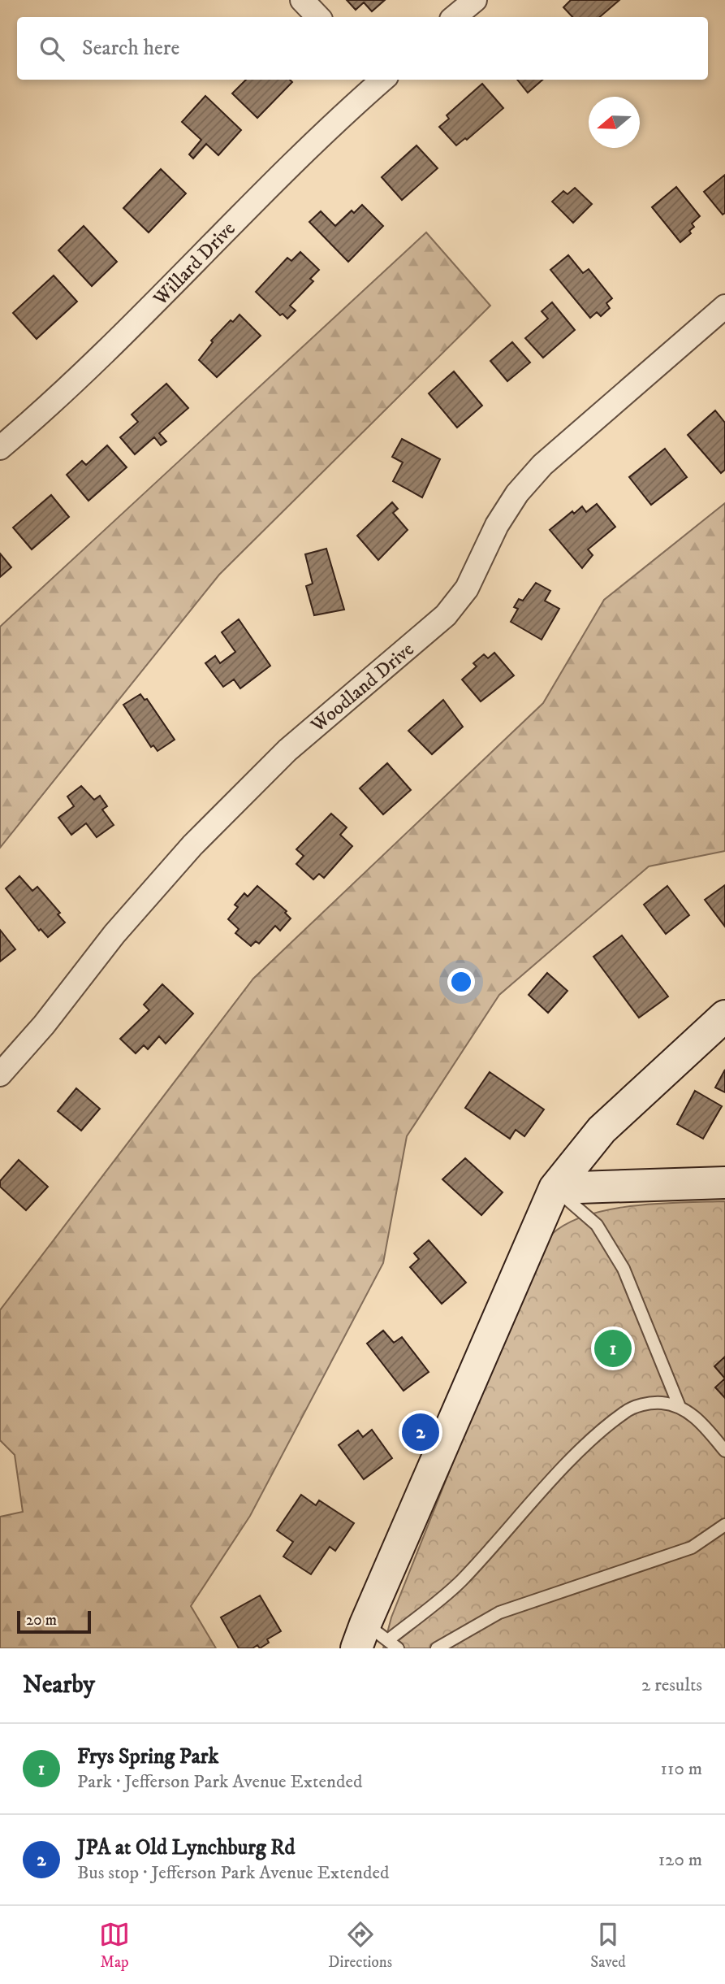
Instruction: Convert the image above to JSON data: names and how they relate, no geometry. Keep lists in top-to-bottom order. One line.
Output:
{"streets":{"street":["Willard Drive","Woodland Drive"]},"scale_bar":"20 m","north":"left","page":{"search":"Search here","pins":["1","2"],"scale":"20 m","heading":["Nearby","2 results"],"list":[{"mark":"1","name":"Frys Spring Park","note":"Park · Jefferson Park Avenue Extended","value":"110 m"},{"mark":"2","name":"JPA at Old Lynchburg Rd","note":"Bus stop · Jefferson Park Avenue Extended","value":"120 m"}],"nav":["Map","Directions","Saved"]}}
